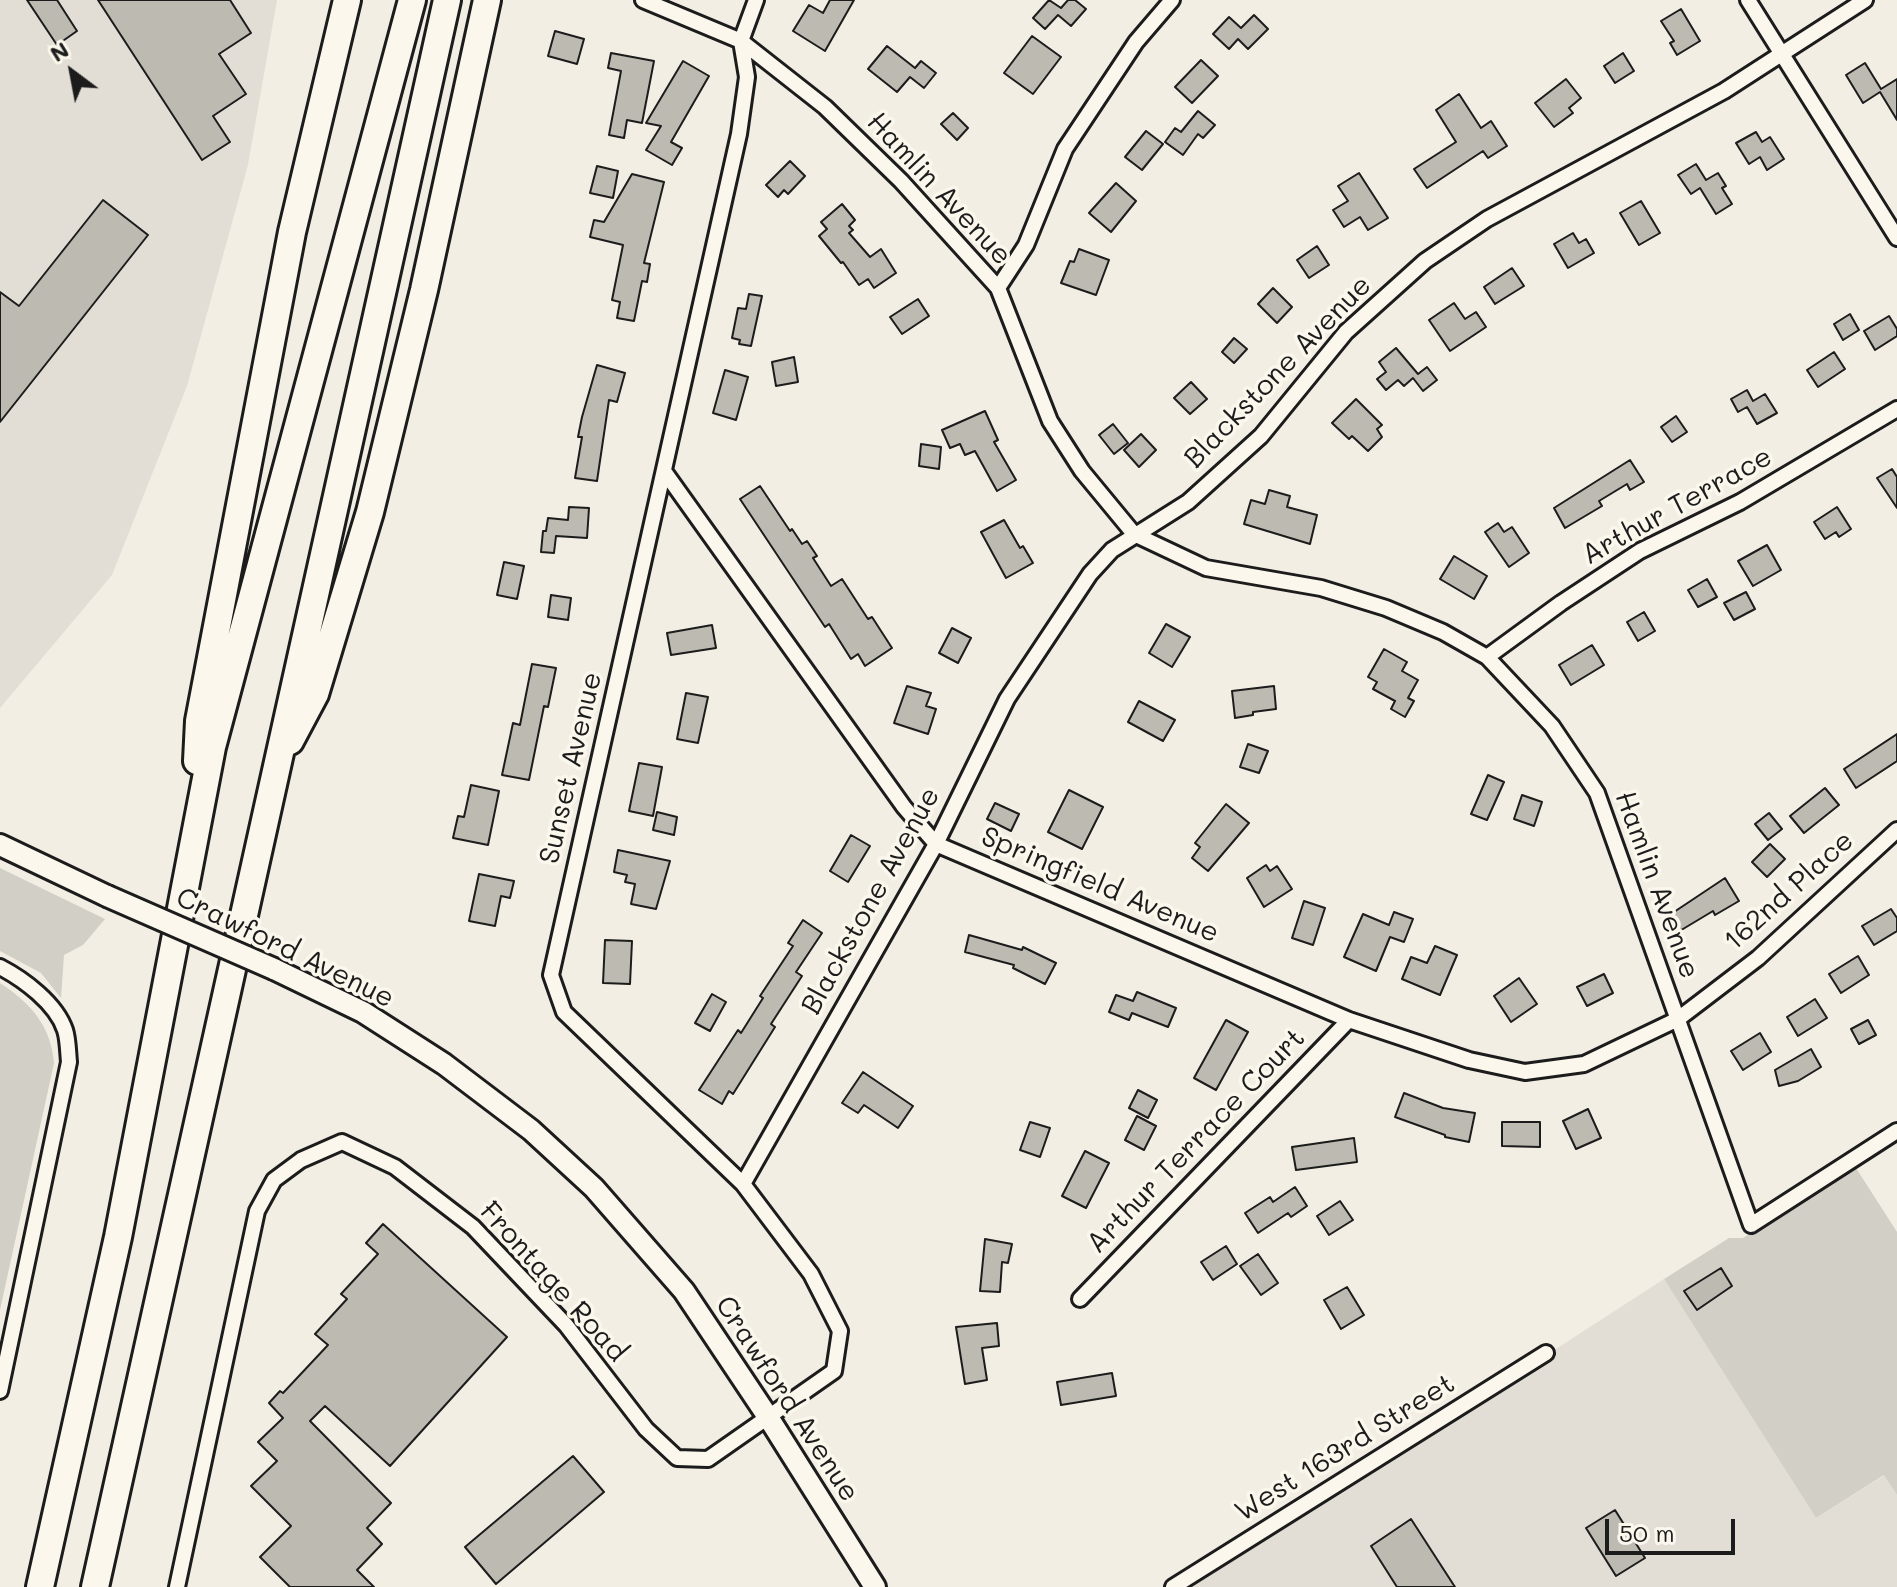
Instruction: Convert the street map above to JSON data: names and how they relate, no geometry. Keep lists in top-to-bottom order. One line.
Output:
{"streets":{"main road":["Crawford Avenue"],"street":["Hamlin Avenue","Blackstone Avenue","Arthur Terrace","Sunset Avenue","Springfield Avenue","162nd Place","Arthur Terrace Court","Frontage Road","West 163rd Street"]},"crossings":[["Hamlin Avenue","Blackstone Avenue"],["Hamlin Avenue","Arthur Terrace"],["Hamlin Avenue","Sunset Avenue"],["Hamlin Avenue","Springfield Avenue"],["Hamlin Avenue","162nd Place"],["Blackstone Avenue","Sunset Avenue"],["Blackstone Avenue","Springfield Avenue"],["Sunset Avenue","Springfield Avenue"],["Sunset Avenue","Crawford Avenue"],["Sunset Avenue","Frontage Road"],["Springfield Avenue","162nd Place"],["Springfield Avenue","Arthur Terrace Court"],["Crawford Avenue","Frontage Road"]],"scale_bar":"50 m","north":"top left"}
